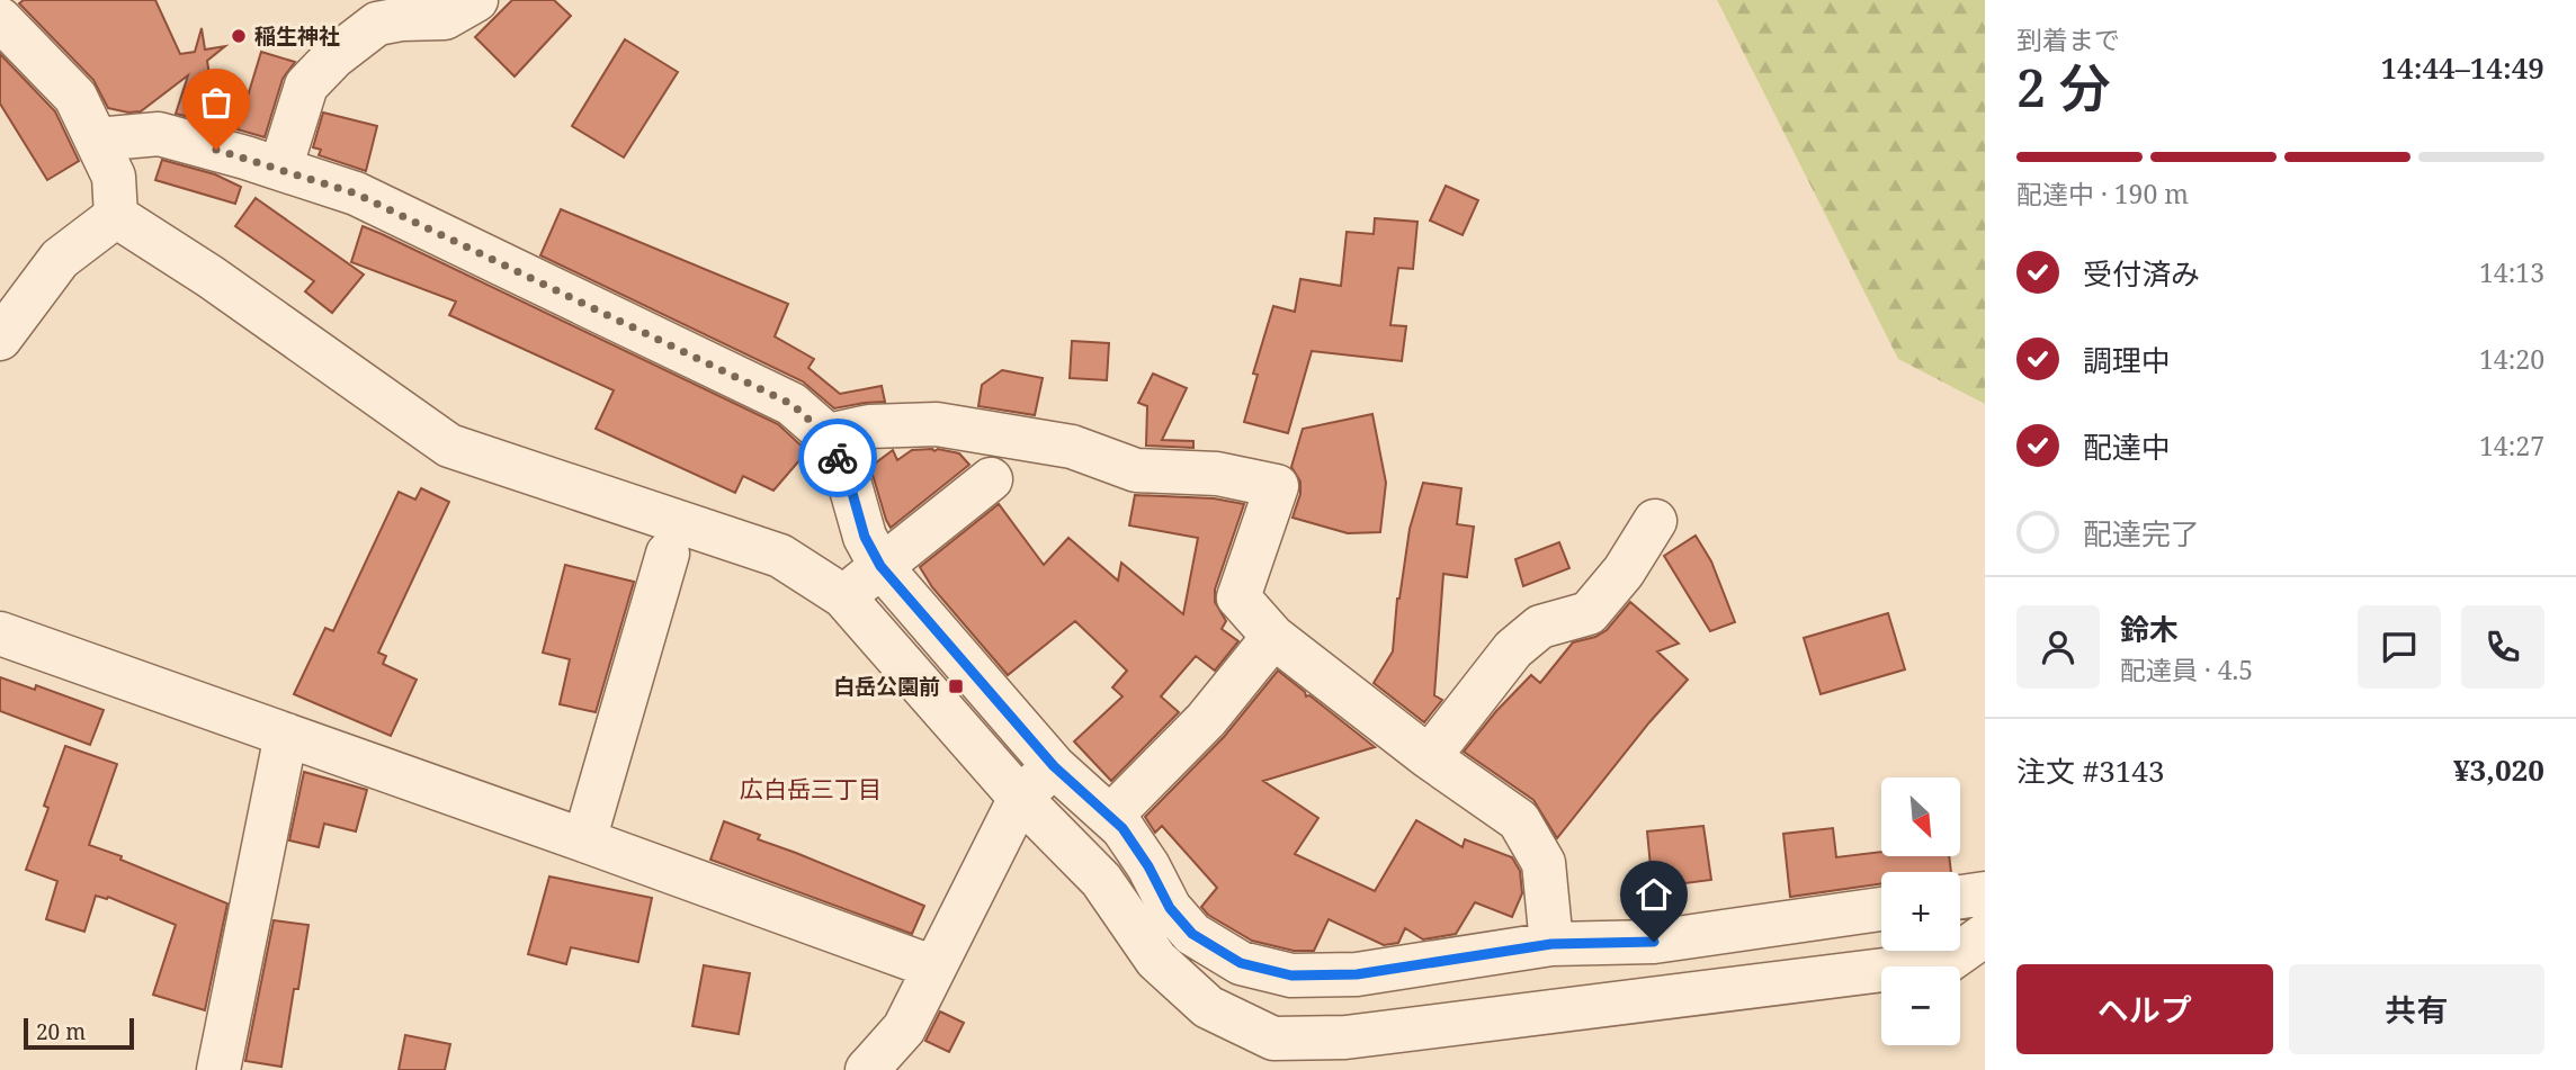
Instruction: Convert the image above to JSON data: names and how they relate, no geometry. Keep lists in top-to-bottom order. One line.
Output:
{"districts":["広白岳三丁目"],"places":{"other":["稲生神社"],"transit":["白岳公園前"]},"scale_bar":"20 m","north":"bottom right","page":{"heading":["2 分","到着まで","14:44–14:49"],"panel":["鈴木","配達員 · 4.5","注文 #3143","¥3,020"],"bar":"配達中 · 190 m","list":[["受付済み","14:13"],["調理中","14:20"],["配達中","14:27"],"配達完了"],"map_buttons":["+","−"],"buttons":["ヘルプ","共有"],"scale":"20 m"}}
